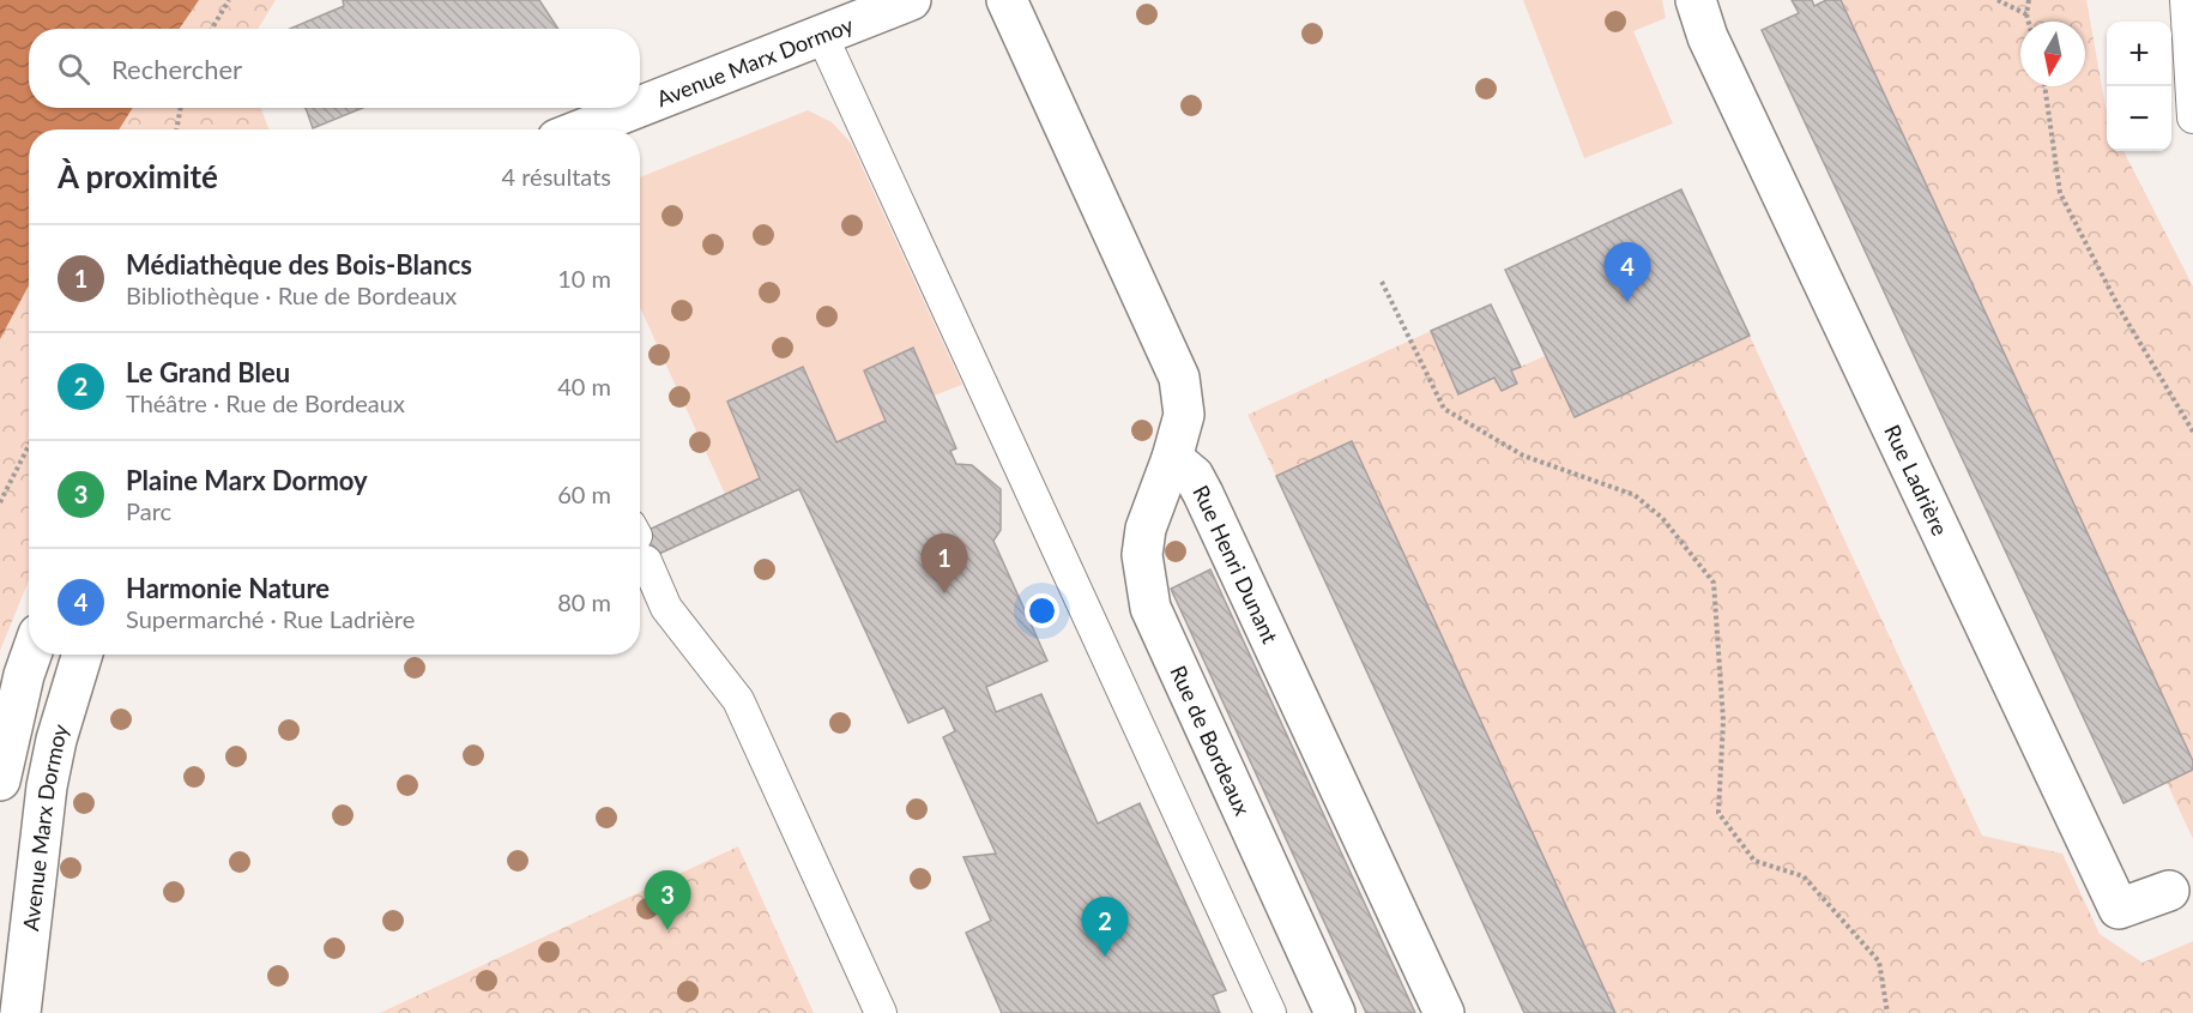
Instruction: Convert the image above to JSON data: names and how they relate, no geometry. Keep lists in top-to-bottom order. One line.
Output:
{"streets":{"street":["Avenue Marx Dormoy","Rue Ladrière","Rue Henri Dunant","Rue de Bordeaux"]},"crossings":[["Rue Henri Dunant","Rue de Bordeaux"]],"north":"bottom","page":{"map_buttons":["+","−"],"search":"Rechercher","heading":["À proximité","4 résultats"],"list":[{"mark":"1","name":"Médiathèque des Bois-Blancs","note":"Bibliothèque · Rue de Bordeaux","value":"10 m"},{"mark":"2","name":"Le Grand Bleu","note":"Théâtre · Rue de Bordeaux","value":"40 m"},{"mark":"3","name":"Plaine Marx Dormoy","note":"Parc","value":"60 m"},{"mark":"4","name":"Harmonie Nature","note":"Supermarché · Rue Ladrière","value":"80 m"}],"pins":["4","1","3","2"]}}
